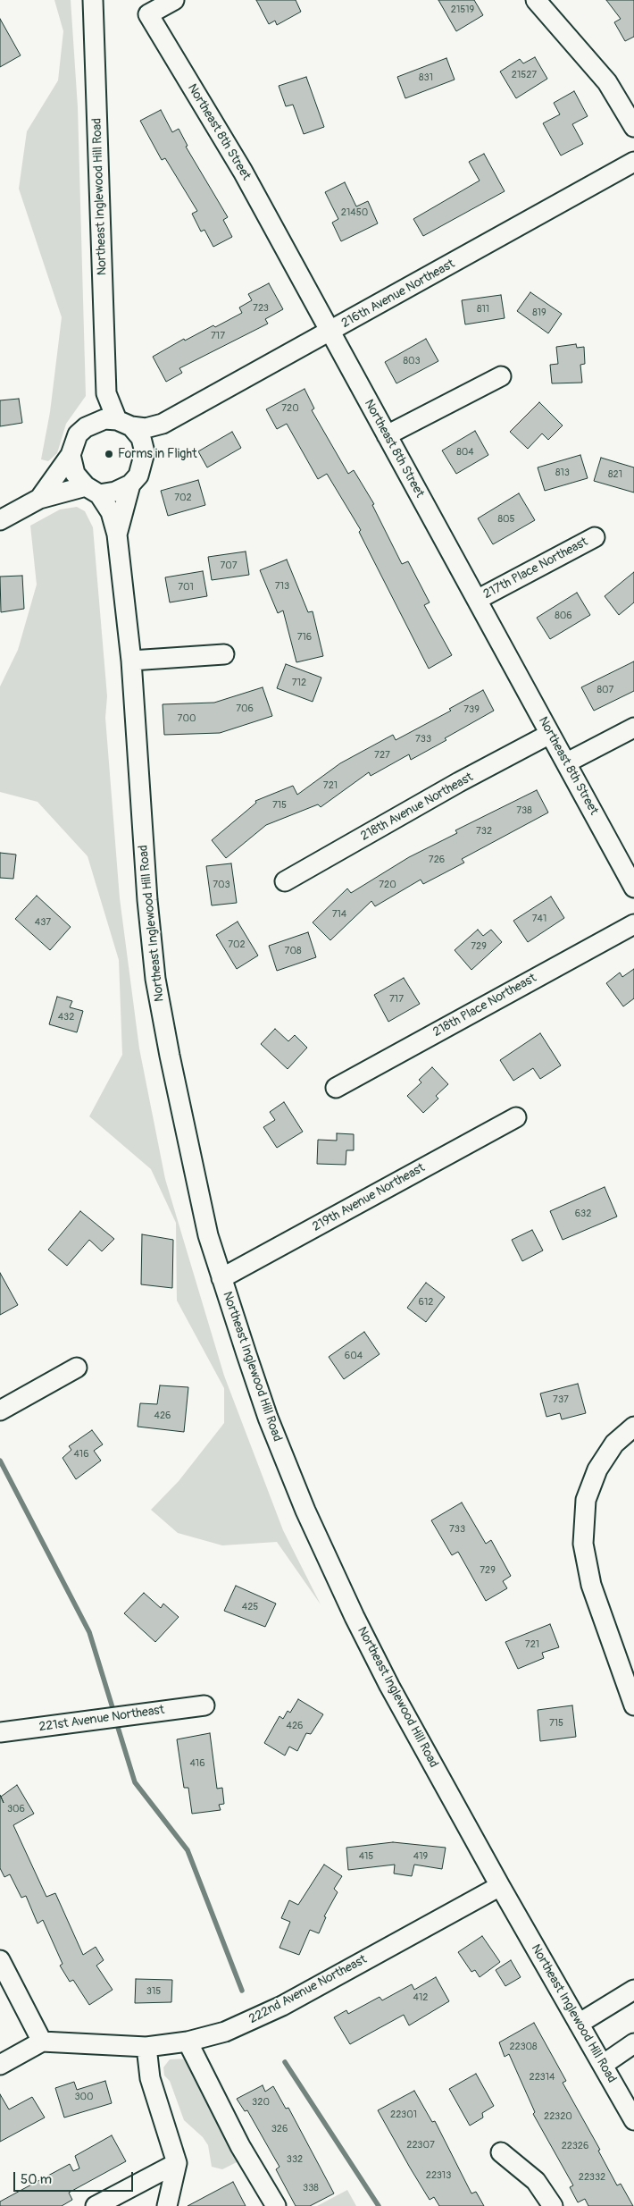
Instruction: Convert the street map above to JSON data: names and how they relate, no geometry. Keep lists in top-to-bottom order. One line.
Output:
{"streets":{"street":["Northeast 8th Street","Northeast Inglewood Hill Road","216th Avenue Northeast","217th Place Northeast","218th Avenue Northeast","218th Place Northeast","219th Avenue Northeast","221st Avenue Northeast","222nd Avenue Northeast"]},"crossings":[["Northeast 8th Street","216th Avenue Northeast"],["Northeast 8th Street","217th Place Northeast"],["Northeast 8th Street","218th Avenue Northeast"],["Northeast Inglewood Hill Road","216th Avenue Northeast"],["Northeast Inglewood Hill Road","219th Avenue Northeast"],["Northeast Inglewood Hill Road","222nd Avenue Northeast"]],"places":["Forms in Flight"],"house_numbers":["21519","21527","831","21450","723","811","819","717","803","720","804","813","821","702","805","707","713","701","806","716","712","807","706","739","700","733","727","721","715","738","732","726","703","720","714","741","437","702","729","708","717","432","632","612","604","737","426","416","733","729","425","721","715","426","416","306","415","419","315","412","22308","22314","300","320","22301","22320","326","22307","22326","332","22313","22332","338"],"scale_bar":"50 m"}
